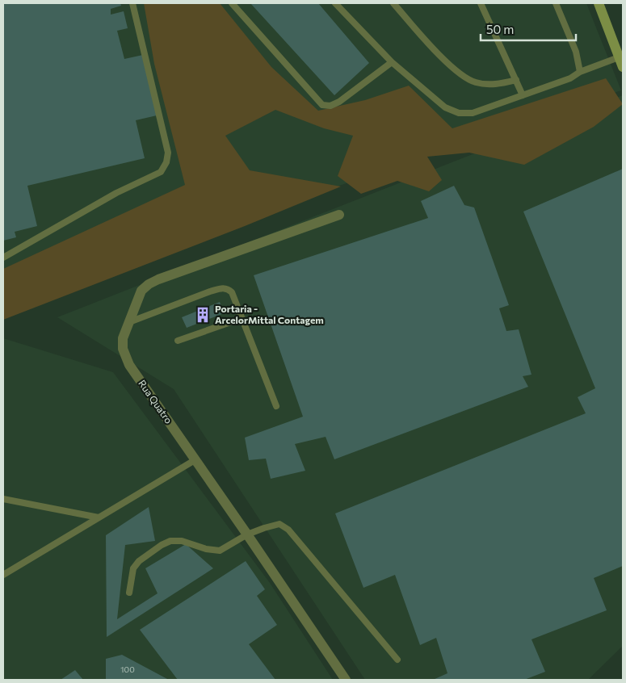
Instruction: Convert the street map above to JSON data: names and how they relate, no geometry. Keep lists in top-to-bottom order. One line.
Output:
{"streets":{"street":["Rua Quatro"]},"places":{"building":["Portaria - ArcelorMittal Contagem"]},"house_numbers":["100"],"scale_bar":"50 m"}
